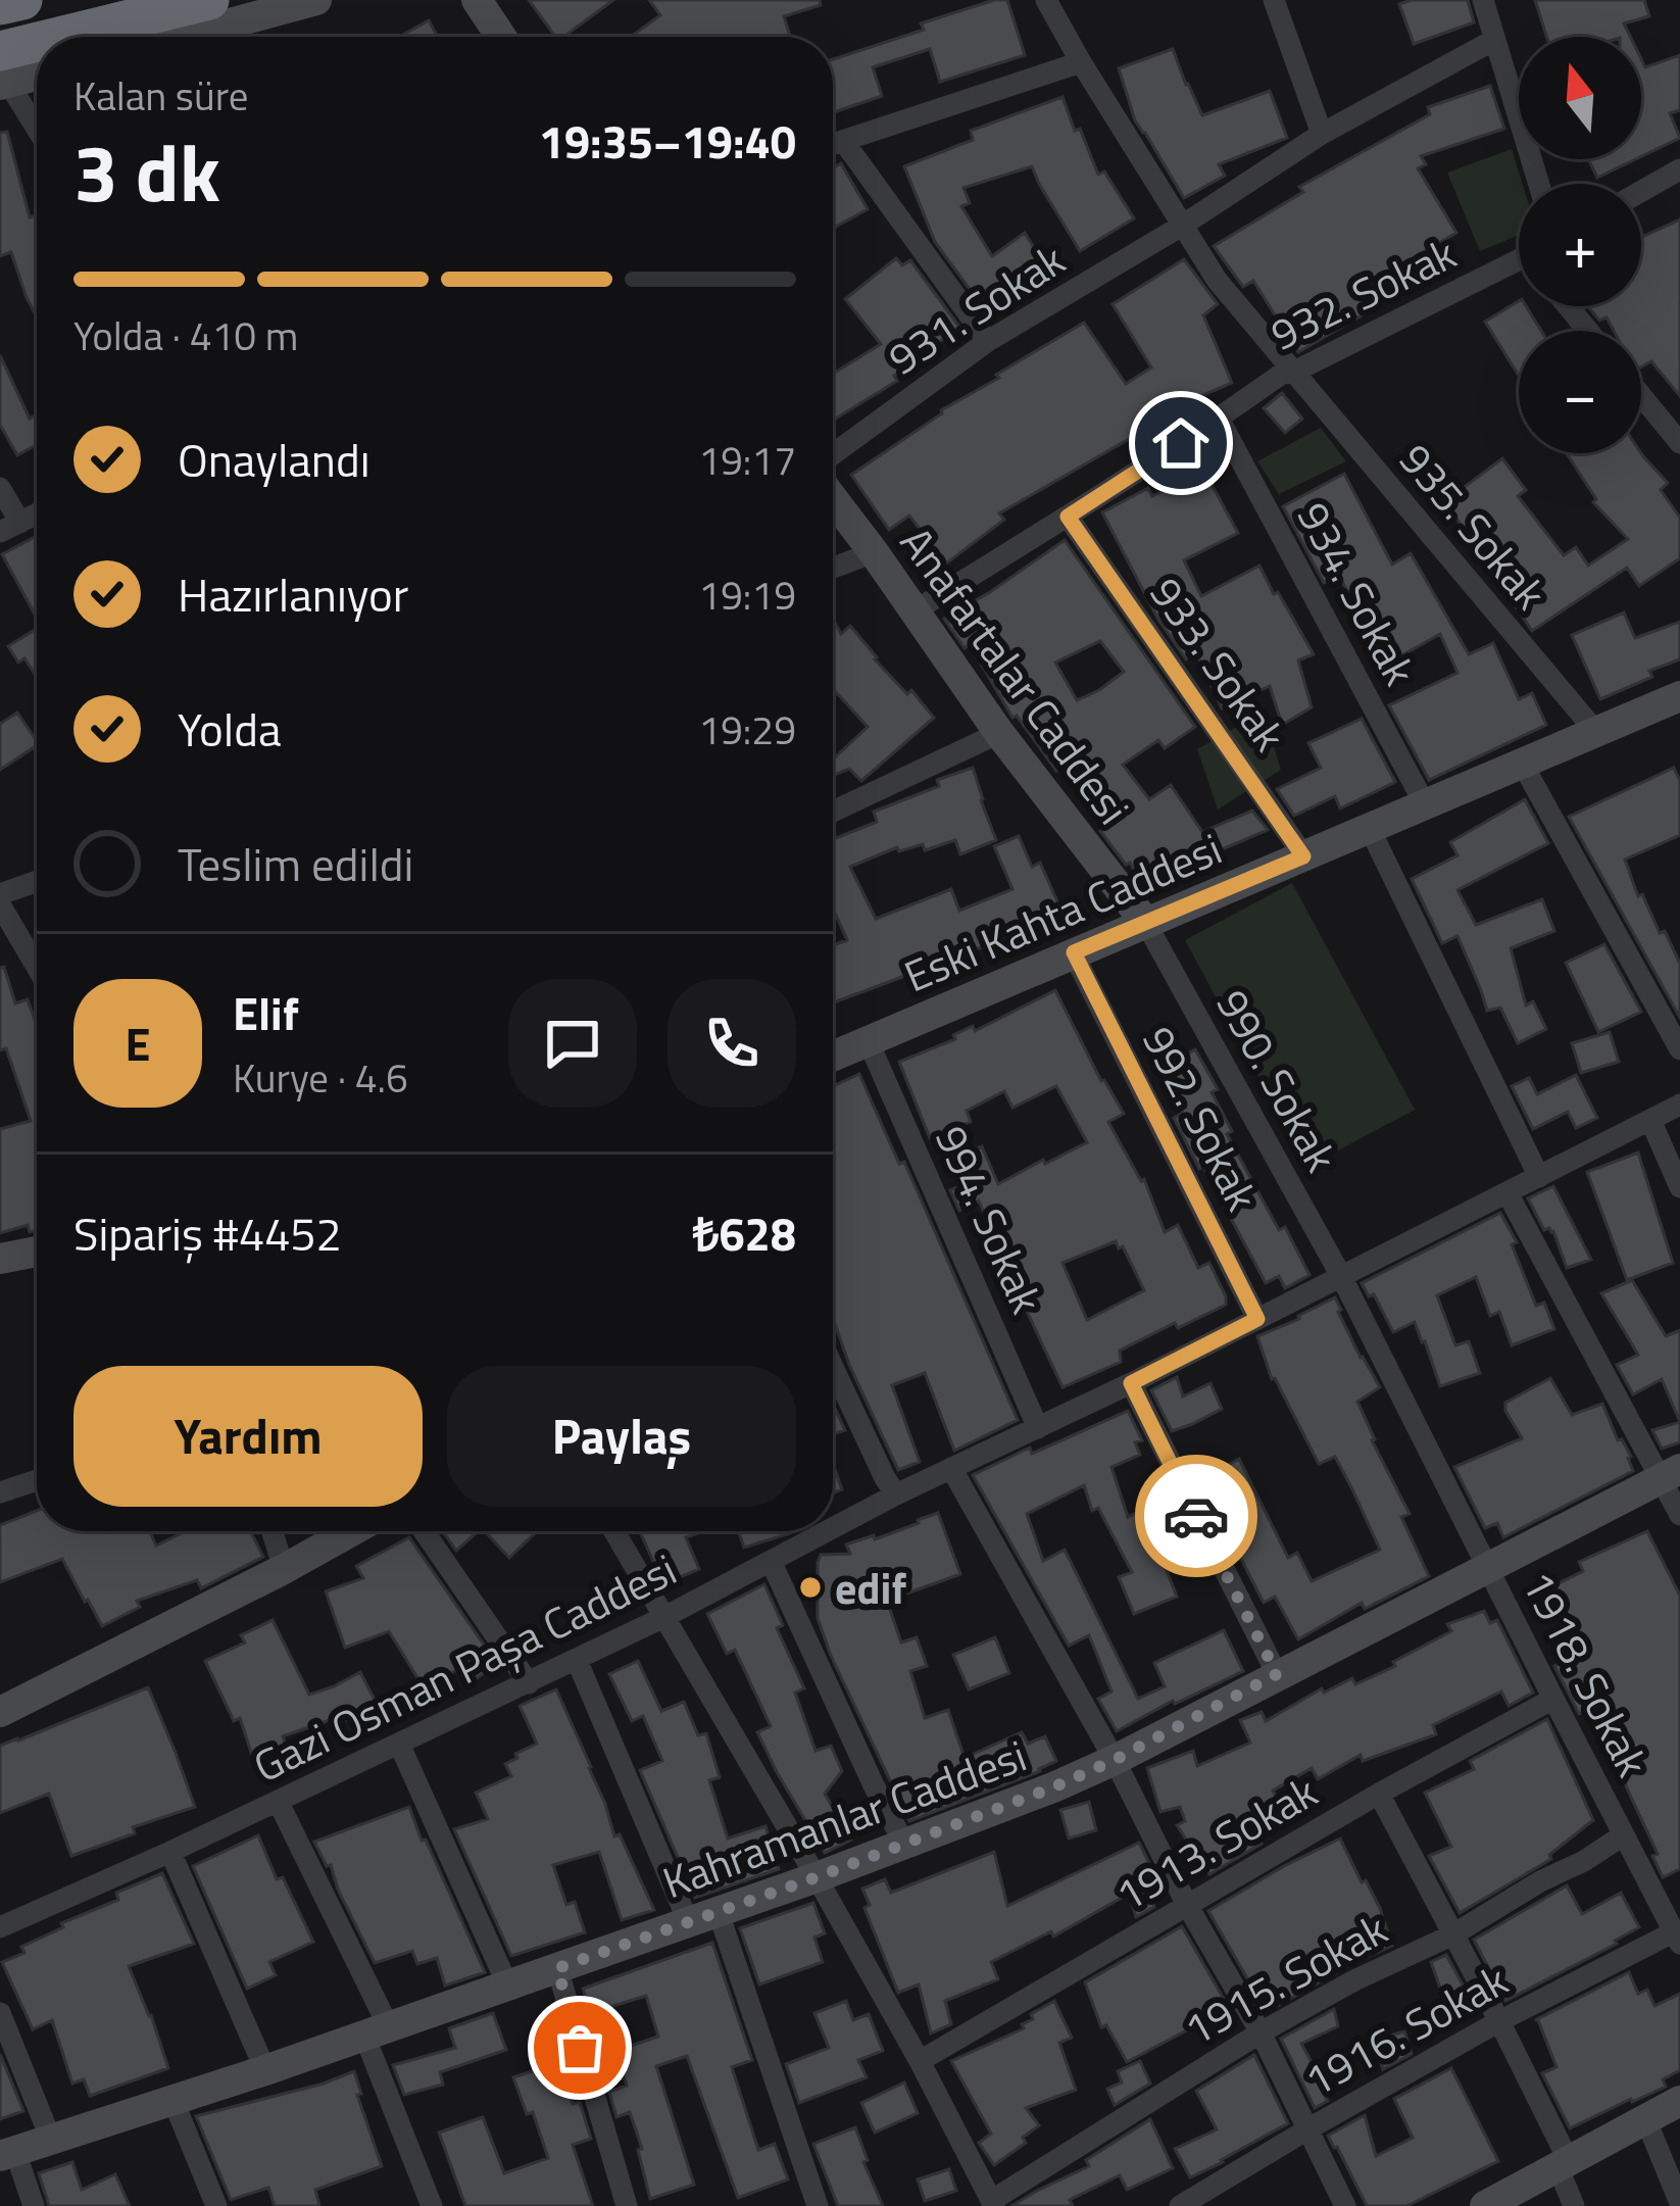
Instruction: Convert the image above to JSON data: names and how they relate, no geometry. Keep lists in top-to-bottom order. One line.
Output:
{"streets":{"street":["932. Sokak","931. Sokak","935. Sokak","934. Sokak","933. Sokak","Anafartalar Caddesi","Eski Kahta Caddesi","990. Sokak","992. Sokak","994. Sokak","Gazi Osman Paşa Caddesi","1918. Sokak","Kahramanlar Caddesi","1913. Sokak","1915. Sokak","1916. Sokak"]},"crossings":[["932. Sokak","935. Sokak"],["932. Sokak","934. Sokak"],["932. Sokak","933. Sokak"],["932. Sokak","Anafartalar Caddesi"],["931. Sokak","935. Sokak"],["935. Sokak","Eski Kahta Caddesi"],["934. Sokak","Eski Kahta Caddesi"],["933. Sokak","Eski Kahta Caddesi"],["Anafartalar Caddesi","Eski Kahta Caddesi"],["Anafartalar Caddesi","990. Sokak"],["Eski Kahta Caddesi","990. Sokak"],["Eski Kahta Caddesi","992. Sokak"],["Eski Kahta Caddesi","994. Sokak"],["990. Sokak","Gazi Osman Paşa Caddesi"],["990. Sokak","1918. Sokak"],["990. Sokak","Kahramanlar Caddesi"],["992. Sokak","Gazi Osman Paşa Caddesi"],["994. Sokak","Gazi Osman Paşa Caddesi"],["1918. Sokak","Kahramanlar Caddesi"],["1918. Sokak","1913. Sokak"],["1918. Sokak","1915. Sokak"],["1918. Sokak","1916. Sokak"]],"places":["edif"],"north":"top","page":{"map_buttons":["+","−"],"heading":["3 dk","Kalan süre","19:35–19:40"],"panel":["Elif","Kurye · 4.6","Sipariş #4452","₺628"],"bar":"Yolda · 410 m","list":[["Onaylandı","19:17"],["Hazırlanıyor","19:19"],["Yolda","19:29"],"Teslim edildi"],"round":"E","buttons":["Yardım","Paylaş"]}}
